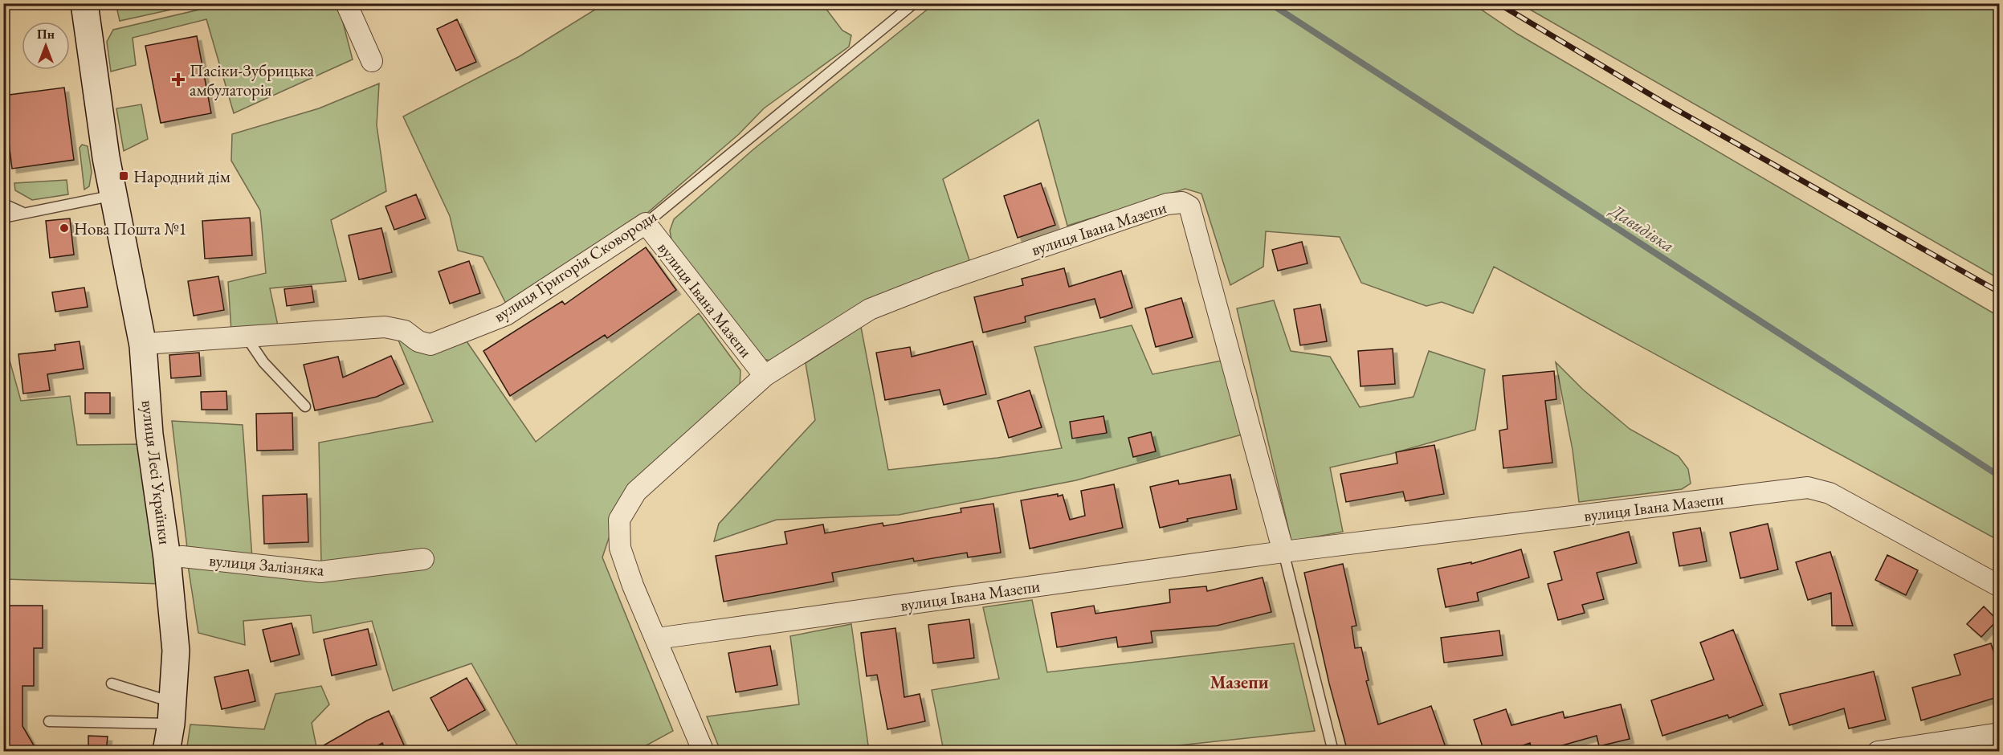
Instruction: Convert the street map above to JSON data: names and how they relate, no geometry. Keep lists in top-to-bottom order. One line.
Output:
{"streets":{"main road":["вулиця Лесі Українки"],"street":["вулиця Івана Мазепи","вулиця Григорія Сковороди","вулиця Залізняка"]},"crossings":[["вулиця Івана Мазепи","вулиця Григорія Сковороди"],["вулиця Григорія Сковороди","вулиця Лесі Українки"],["вулиця Лесі Українки","вулиця Залізняка"]],"districts":["Мазепи"],"water":["Давидівка"],"places":{"health":["Пасіки-Зубрицька амбулаторія"],"transit":["Народний дім"],"other":["Нова Пошта №1"]},"north":"top"}
